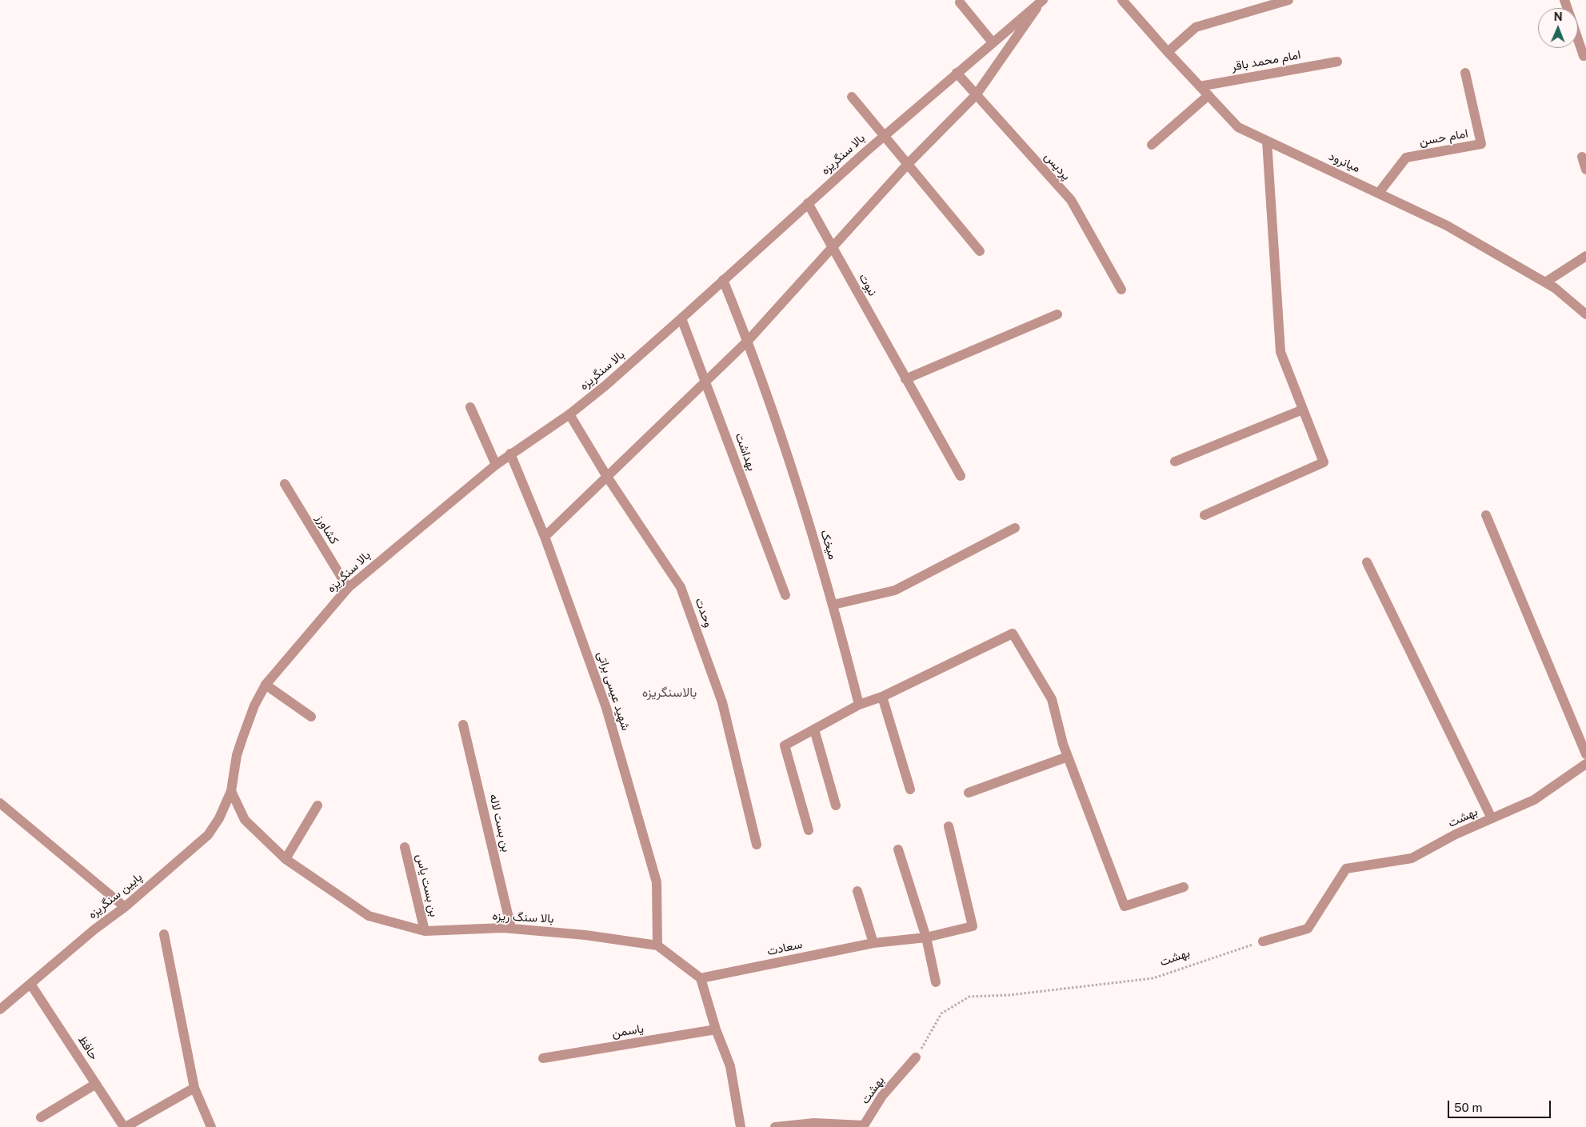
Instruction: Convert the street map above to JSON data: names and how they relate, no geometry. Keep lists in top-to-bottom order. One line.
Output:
{"streets":{"street":["امام محمد باقر","امام حسن","بالا سنگریزه","میانرود","پردیس","نبوت","بهداشت","کشاورز","میخک","وحدت","شهید عیسی براتی","بهشت","بن بست لاله","بن بست یاس","پایین سنگریزه","بالا سنگ ریزه","سعادت","یاسمن","حافظ"]},"crossings":[["امام محمد باقر","میانرود"],["امام حسن","میانرود"],["بالا سنگریزه","پردیس"],["بالا سنگریزه","نبوت"],["بالا سنگریزه","بهداشت"],["بالا سنگریزه","کشاورز"],["بالا سنگریزه","میخک"],["بالا سنگریزه","وحدت"],["بالا سنگریزه","شهید عیسی براتی"],["بالا سنگریزه","پایین سنگریزه"],["بالا سنگریزه","بالا سنگ ریزه"],["شهید عیسی براتی","بالا سنگ ریزه"],["بن بست لاله","بالا سنگ ریزه"],["بن بست یاس","بالا سنگ ریزه"],["پایین سنگریزه","بالا سنگ ریزه"],["پایین سنگریزه","حافظ"],["بالا سنگ ریزه","سعادت"]],"districts":["بالاسنگریزه"],"scale_bar":"50 m","north":"top"}
